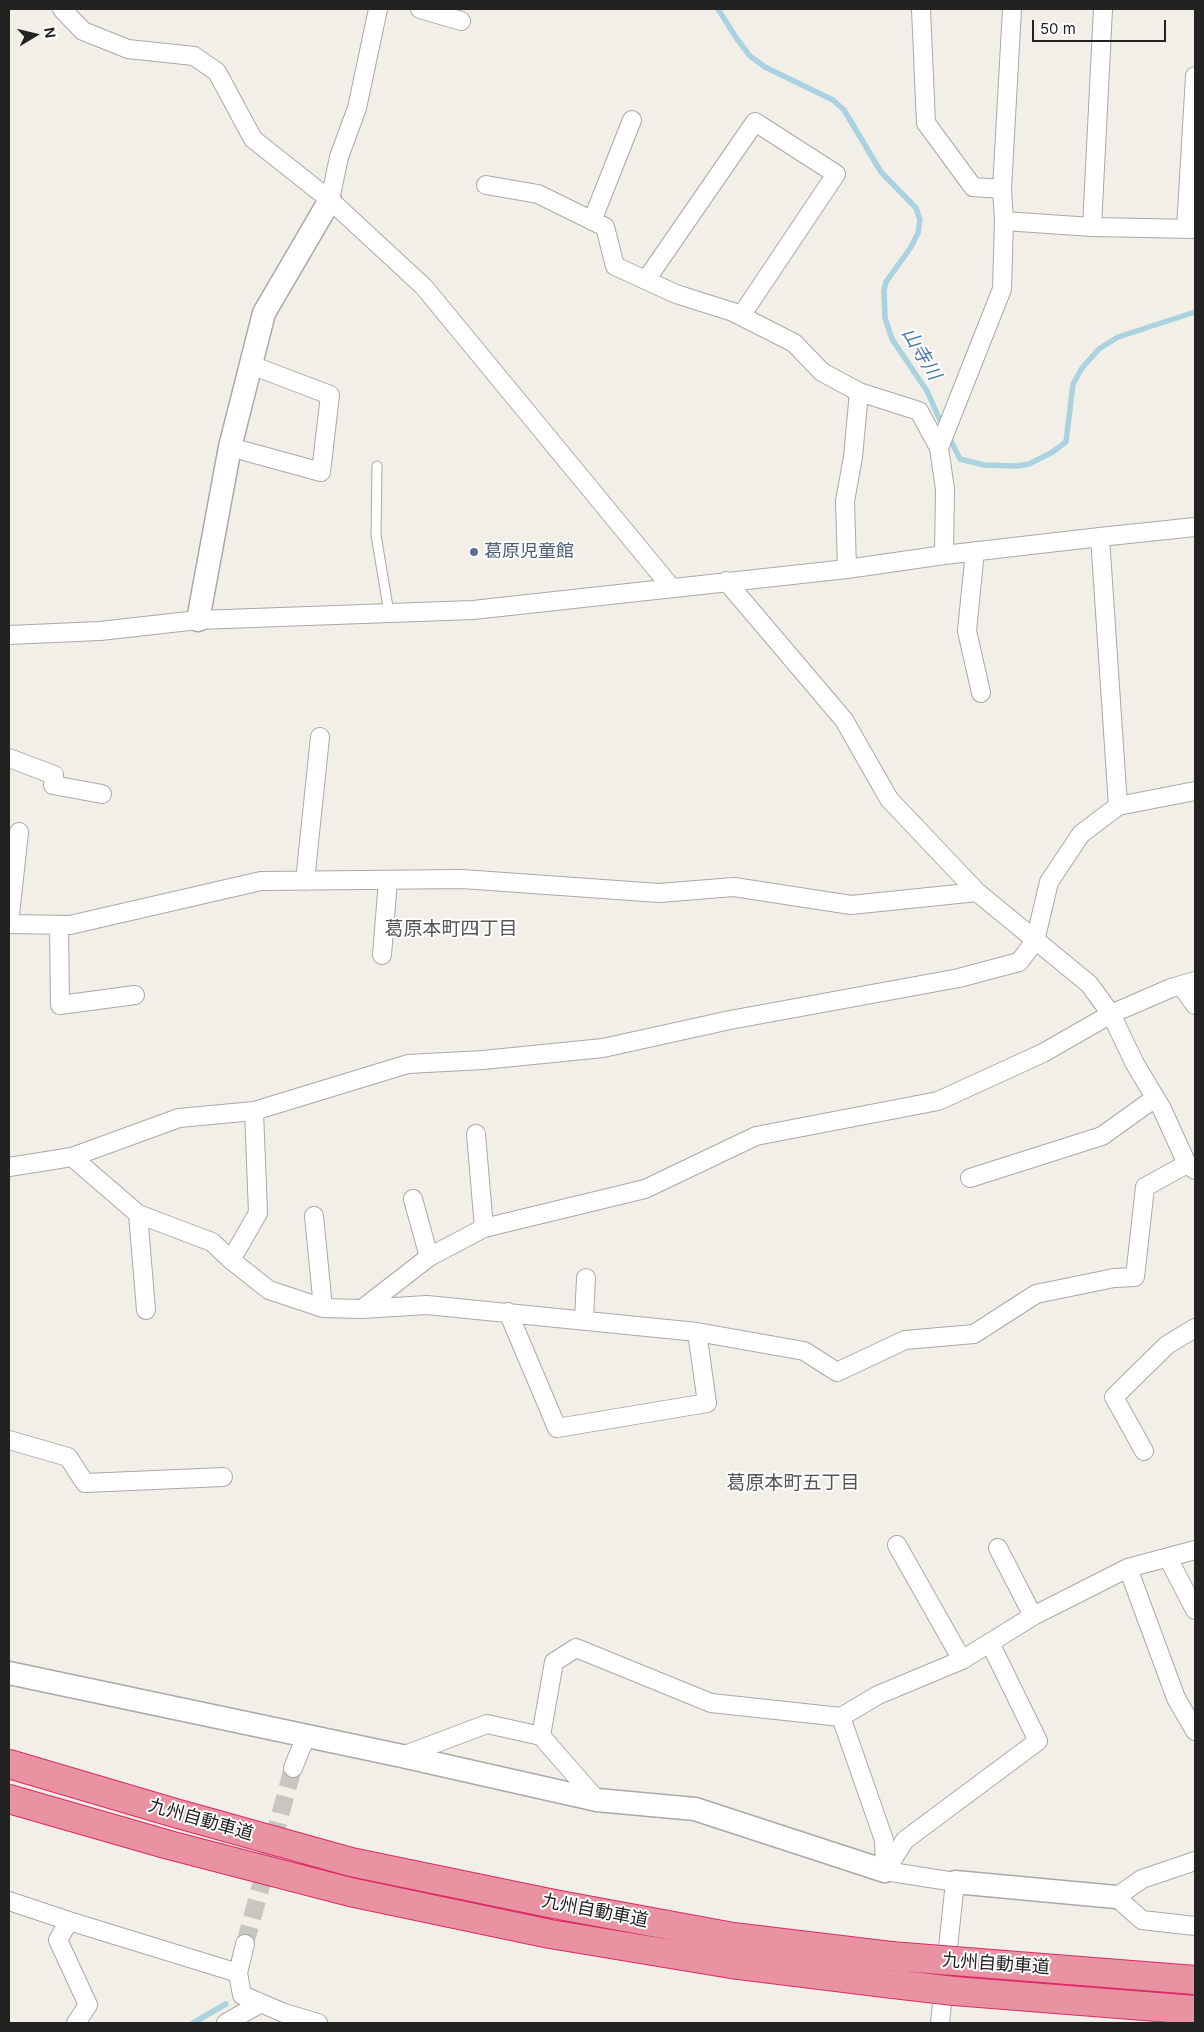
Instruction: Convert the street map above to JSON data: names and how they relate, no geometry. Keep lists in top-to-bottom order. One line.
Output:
{"streets":{"highway":["九州自動車道"]},"districts":["葛原本町四丁目","葛原本町五丁目"],"water":["山寺川"],"places":["葛原児童館"],"scale_bar":"50 m","north":"right"}
